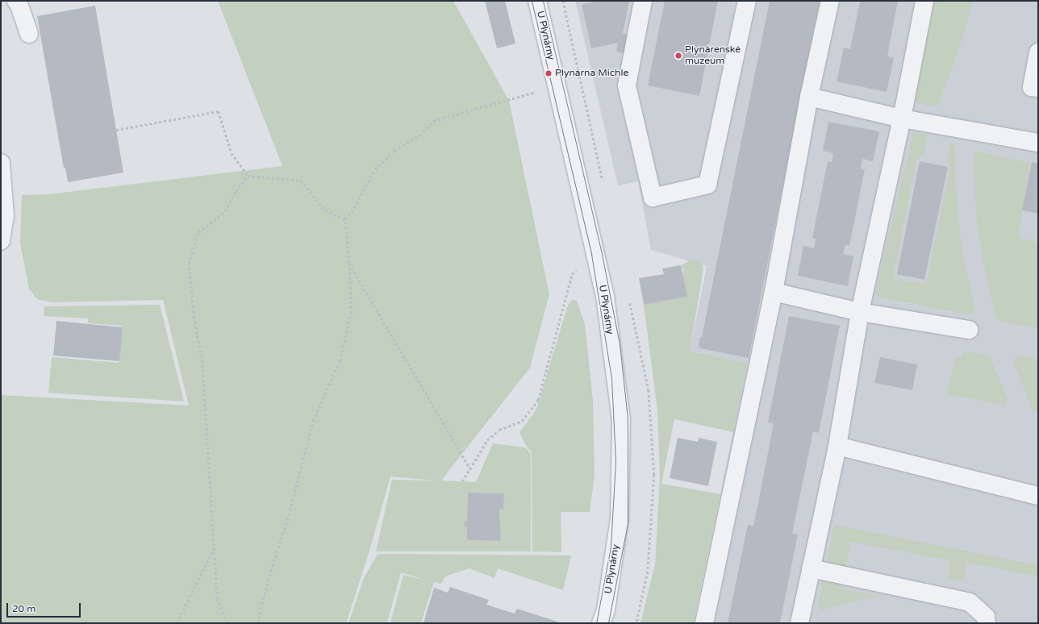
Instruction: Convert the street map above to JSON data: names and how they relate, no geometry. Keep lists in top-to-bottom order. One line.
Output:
{"streets":{"street":["U Plynárny"]},"places":["Plynárenské muzeum","Plynárna Michle"],"scale_bar":"20 m"}
